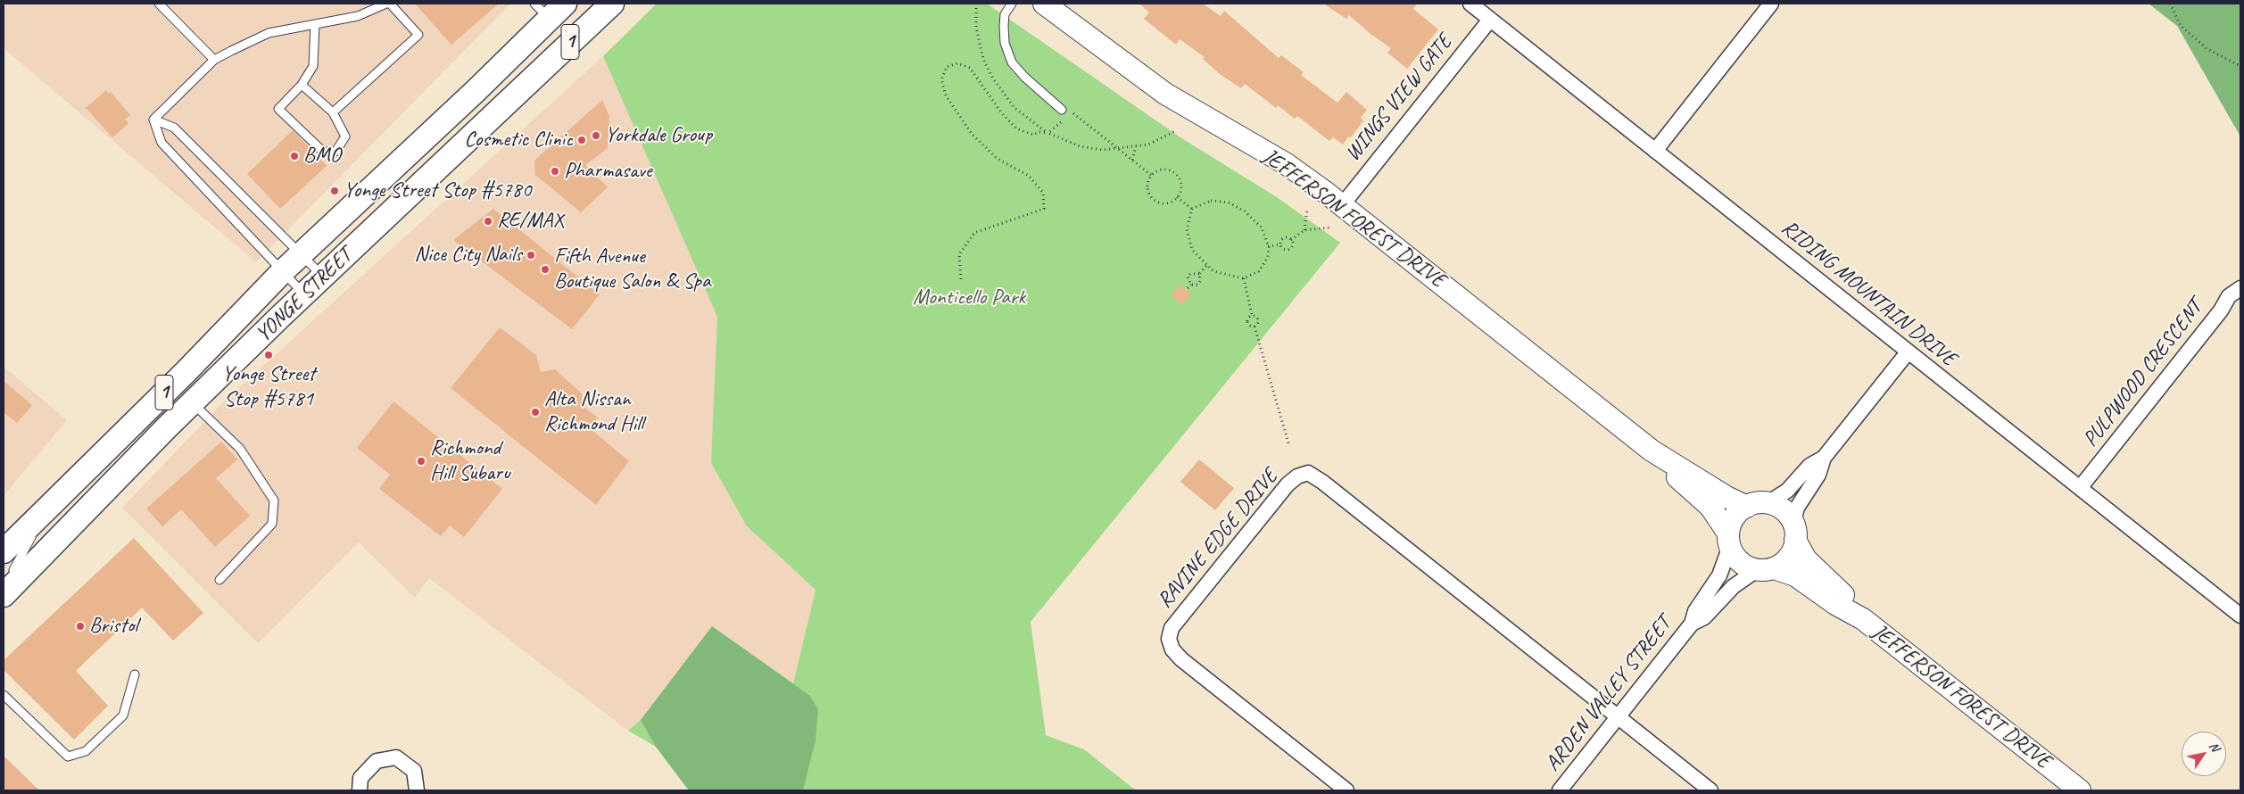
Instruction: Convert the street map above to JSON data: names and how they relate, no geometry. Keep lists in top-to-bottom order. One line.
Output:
{"streets":{"main road":["1","YONGE STREET"],"street":["WINGS VIEW GATE","JEFFERSON FOREST DRIVE","RIDING MOUNTAIN DRIVE","PULPWOOD CRESCENT","RAVINE EDGE DRIVE","ARDEN VALLEY STREET"]},"crossings":[["WINGS VIEW GATE","JEFFERSON FOREST DRIVE"],["WINGS VIEW GATE","RIDING MOUNTAIN DRIVE"],["JEFFERSON FOREST DRIVE","ARDEN VALLEY STREET"],["RIDING MOUNTAIN DRIVE","PULPWOOD CRESCENT"],["RAVINE EDGE DRIVE","ARDEN VALLEY STREET"]],"parks":["Monticello Park"],"places":["Yorkdale Group","Cosmetic Clinic","BMO","Pharmasave","Yonge Street Stop #5780","RE/MAX","Nice City Nails","Fifth Avenue Boutique Salon & Spa","Yonge Street Stop #5781","Alta Nissan Richmond Hill","Richmond Hill Subaru","Bristol"],"north":"top right"}
